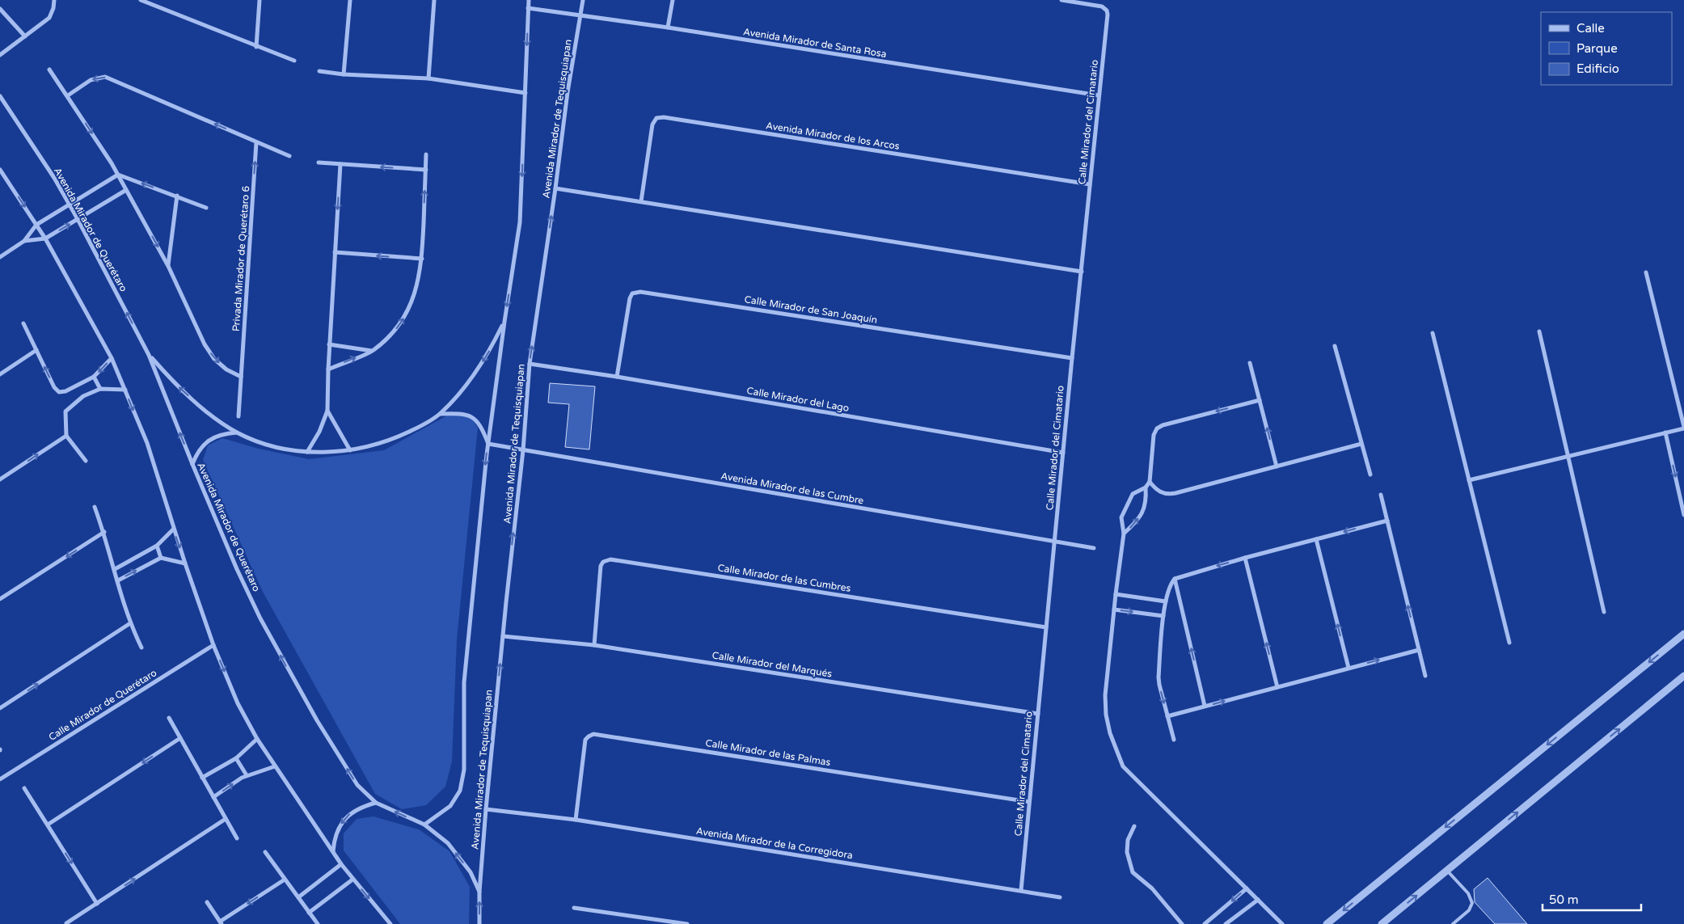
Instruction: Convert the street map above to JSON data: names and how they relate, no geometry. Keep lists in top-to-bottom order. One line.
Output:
{"streets":{"street":["Avenida Mirador de Santa Rosa","Avenida Mirador de Tequisquiapan","Calle Mirador del Cimatario","Avenida Mirador de los Arcos","Avenida Mirador de Querétaro","Privada Mirador de Querétaro 6","Calle Mirador de San Joaquín","Calle Mirador del Lago","Avenida Mirador de las Cumbre","Calle Mirador de las Cumbres","Calle Mirador del Marqués","Calle Mirador de Querétaro","Calle Mirador de las Palmas","Avenida Mirador de la Corregidora"]},"crossings":[["Avenida Mirador de Santa Rosa","Avenida Mirador de Tequisquiapan"],["Avenida Mirador de Santa Rosa","Calle Mirador del Cimatario"],["Avenida Mirador de Tequisquiapan","Avenida Mirador de Querétaro"],["Avenida Mirador de Tequisquiapan","Calle Mirador del Lago"],["Avenida Mirador de Tequisquiapan","Avenida Mirador de las Cumbre"],["Avenida Mirador de Tequisquiapan","Calle Mirador del Marqués"],["Avenida Mirador de Tequisquiapan","Avenida Mirador de la Corregidora"],["Calle Mirador del Cimatario","Avenida Mirador de los Arcos"],["Calle Mirador del Cimatario","Calle Mirador de San Joaquín"],["Calle Mirador del Cimatario","Calle Mirador del Lago"],["Calle Mirador del Cimatario","Avenida Mirador de las Cumbre"],["Calle Mirador del Cimatario","Calle Mirador de las Cumbres"],["Calle Mirador del Cimatario","Calle Mirador del Marqués"],["Calle Mirador del Cimatario","Calle Mirador de las Palmas"],["Calle Mirador del Cimatario","Avenida Mirador de la Corregidora"],["Calle Mirador de San Joaquín","Calle Mirador del Lago"],["Calle Mirador de las Cumbres","Calle Mirador del Marqués"],["Calle Mirador de las Palmas","Avenida Mirador de la Corregidora"]],"one_way":["Privada Mirador de Querétaro 6"],"legend":["Calle","Parque","Edificio"],"scale_bar":"50 m"}
